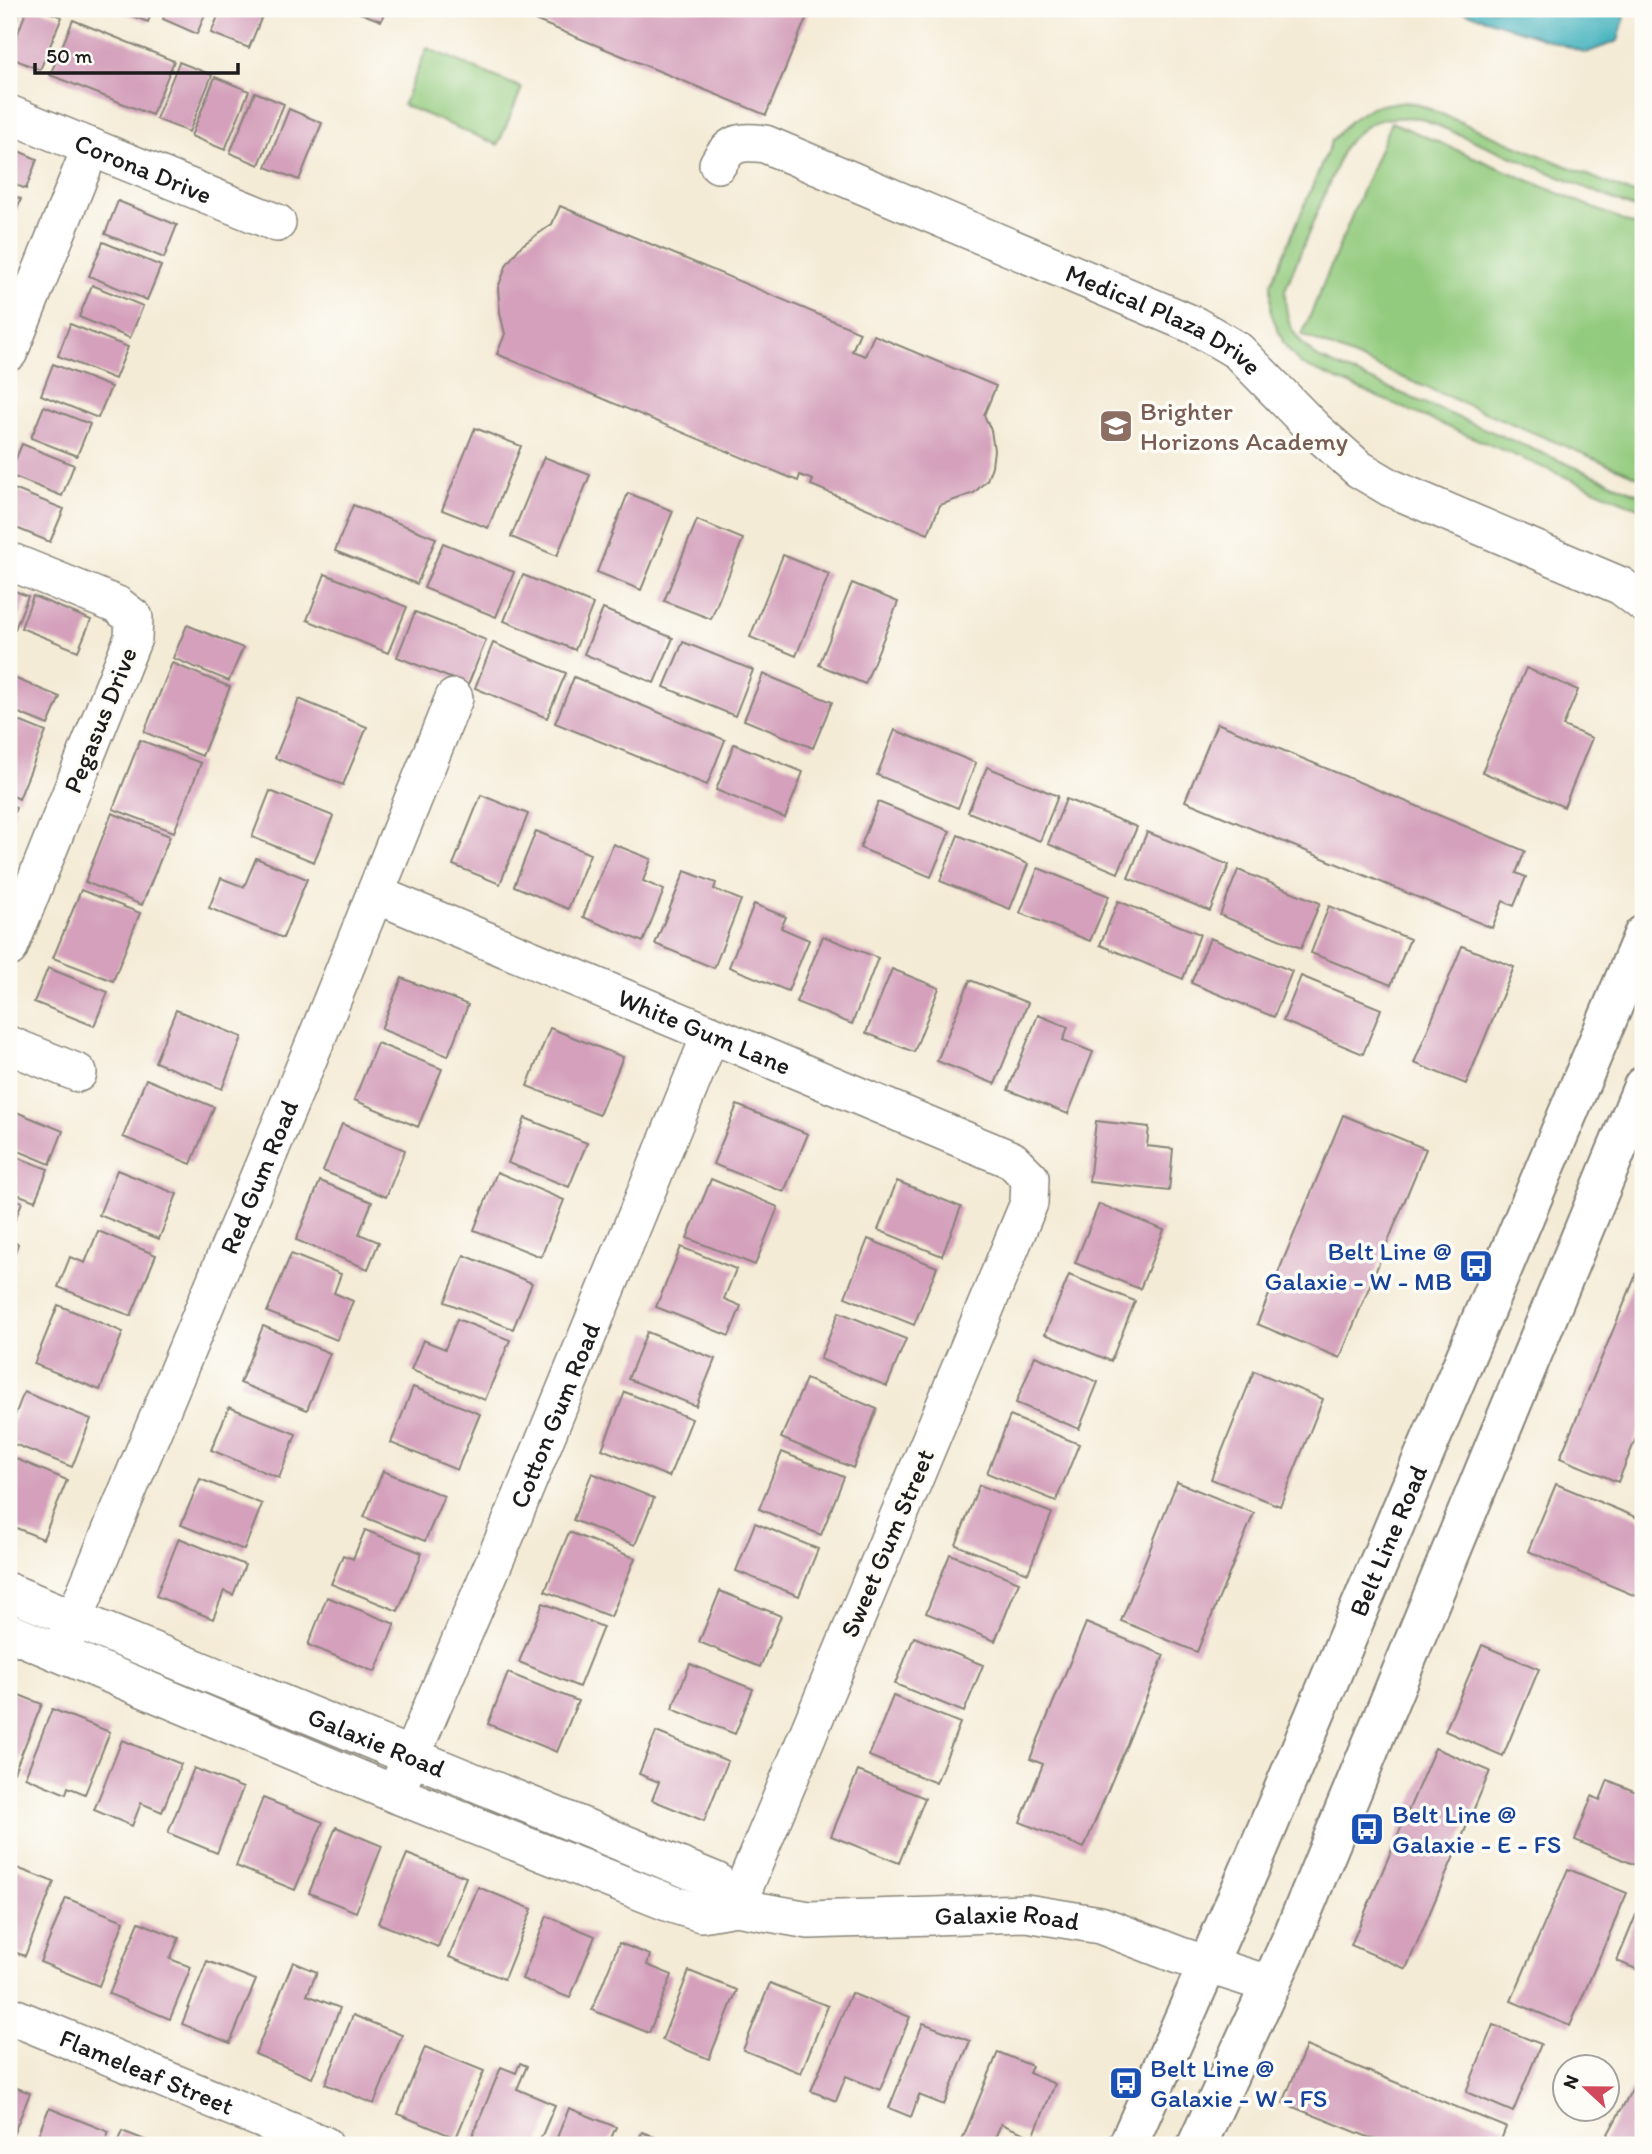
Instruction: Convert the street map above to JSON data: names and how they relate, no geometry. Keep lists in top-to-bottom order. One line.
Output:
{"streets":{"main road":["Belt Line Road"],"street":["Corona Drive","Medical Plaza Drive","Pegasus Drive","White Gum Lane","Red Gum Road","Cotton Gum Road","Sweet Gum Street","Galaxie Road","Flameleaf Street"]},"crossings":[["White Gum Lane","Red Gum Road"],["White Gum Lane","Cotton Gum Road"],["White Gum Lane","Sweet Gum Street"],["Red Gum Road","Galaxie Road"],["Cotton Gum Road","Galaxie Road"],["Belt Line Road","Galaxie Road"],["Sweet Gum Street","Galaxie Road"]],"places":{"school or university":["Brighter Horizons Academy"],"bus stop":["Belt Line @ Galaxie - W - MB","Belt Line @ Galaxie - E - FS","Belt Line @ Galaxie - W - FS"]},"scale_bar":"50 m","north":"left"}
